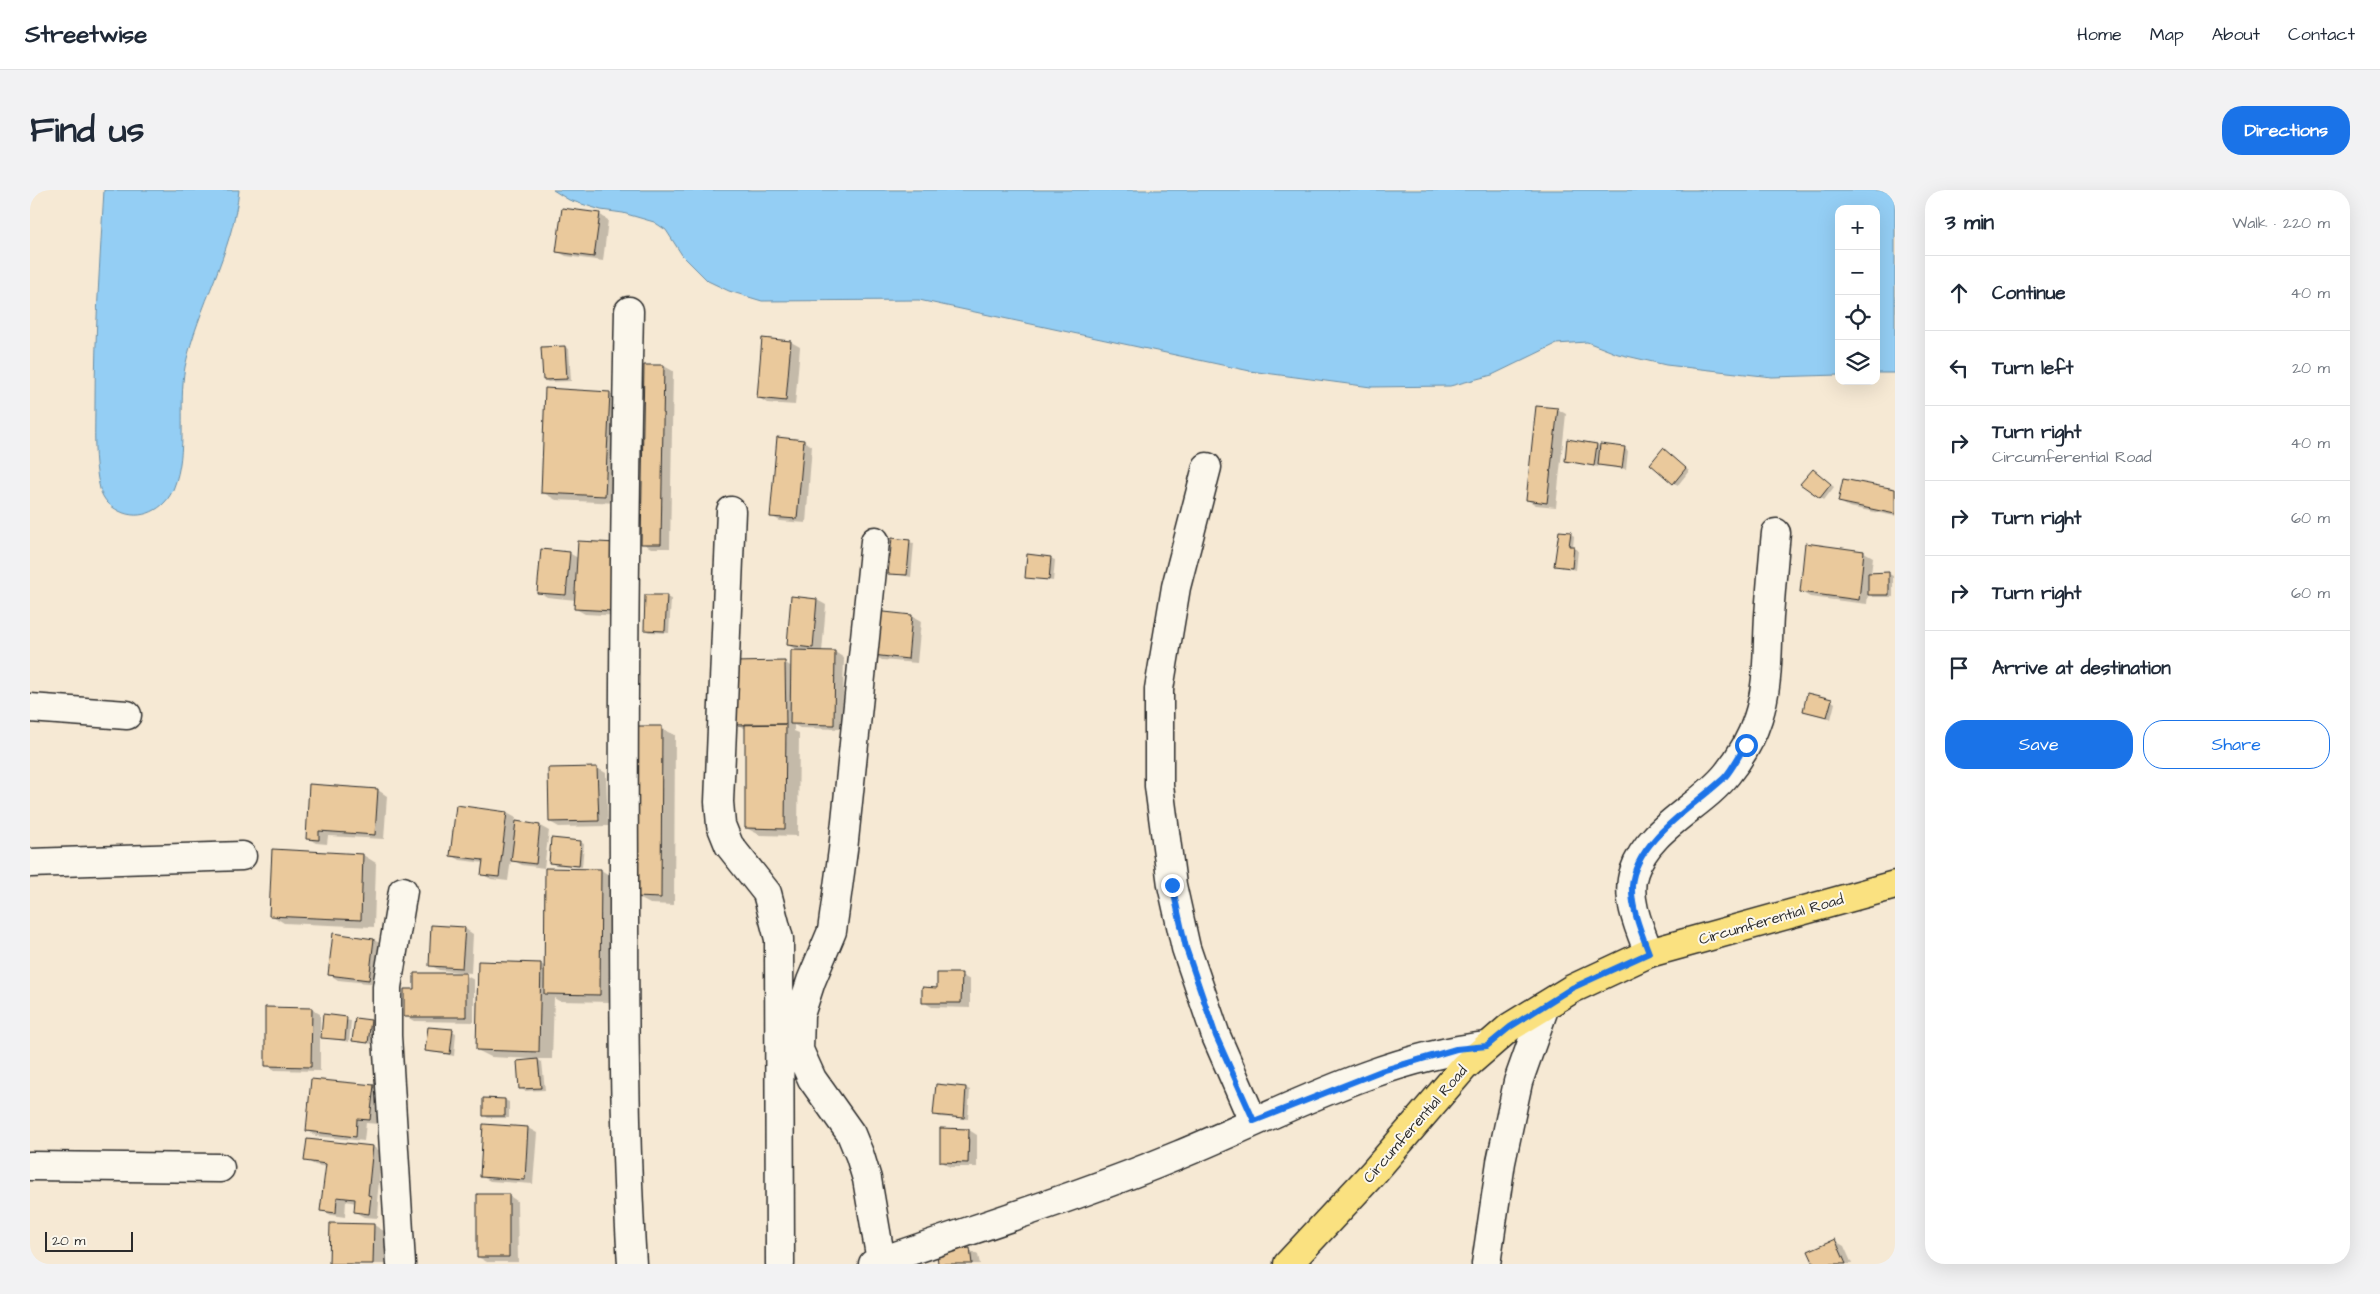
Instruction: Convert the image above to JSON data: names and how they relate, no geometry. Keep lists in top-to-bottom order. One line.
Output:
{"streets":{"main road":["Circumferential Road"]},"scale_bar":"20 m","page":{"header":"Streetwise","nav":["Home","Map","About","Contact"],"title":"Find us","buttons":["Directions",["Save","Share"]],"heading":["3 min","Walk · 220 m"],"map_buttons":["+","−"],"list":[["Continue","40 m"],["Turn left","20 m"],["Turn right","Circumferential Road","40 m"],["Turn right","60 m"],["Turn right","60 m"],"Arrive at destination"],"scale":"20 m"}}
